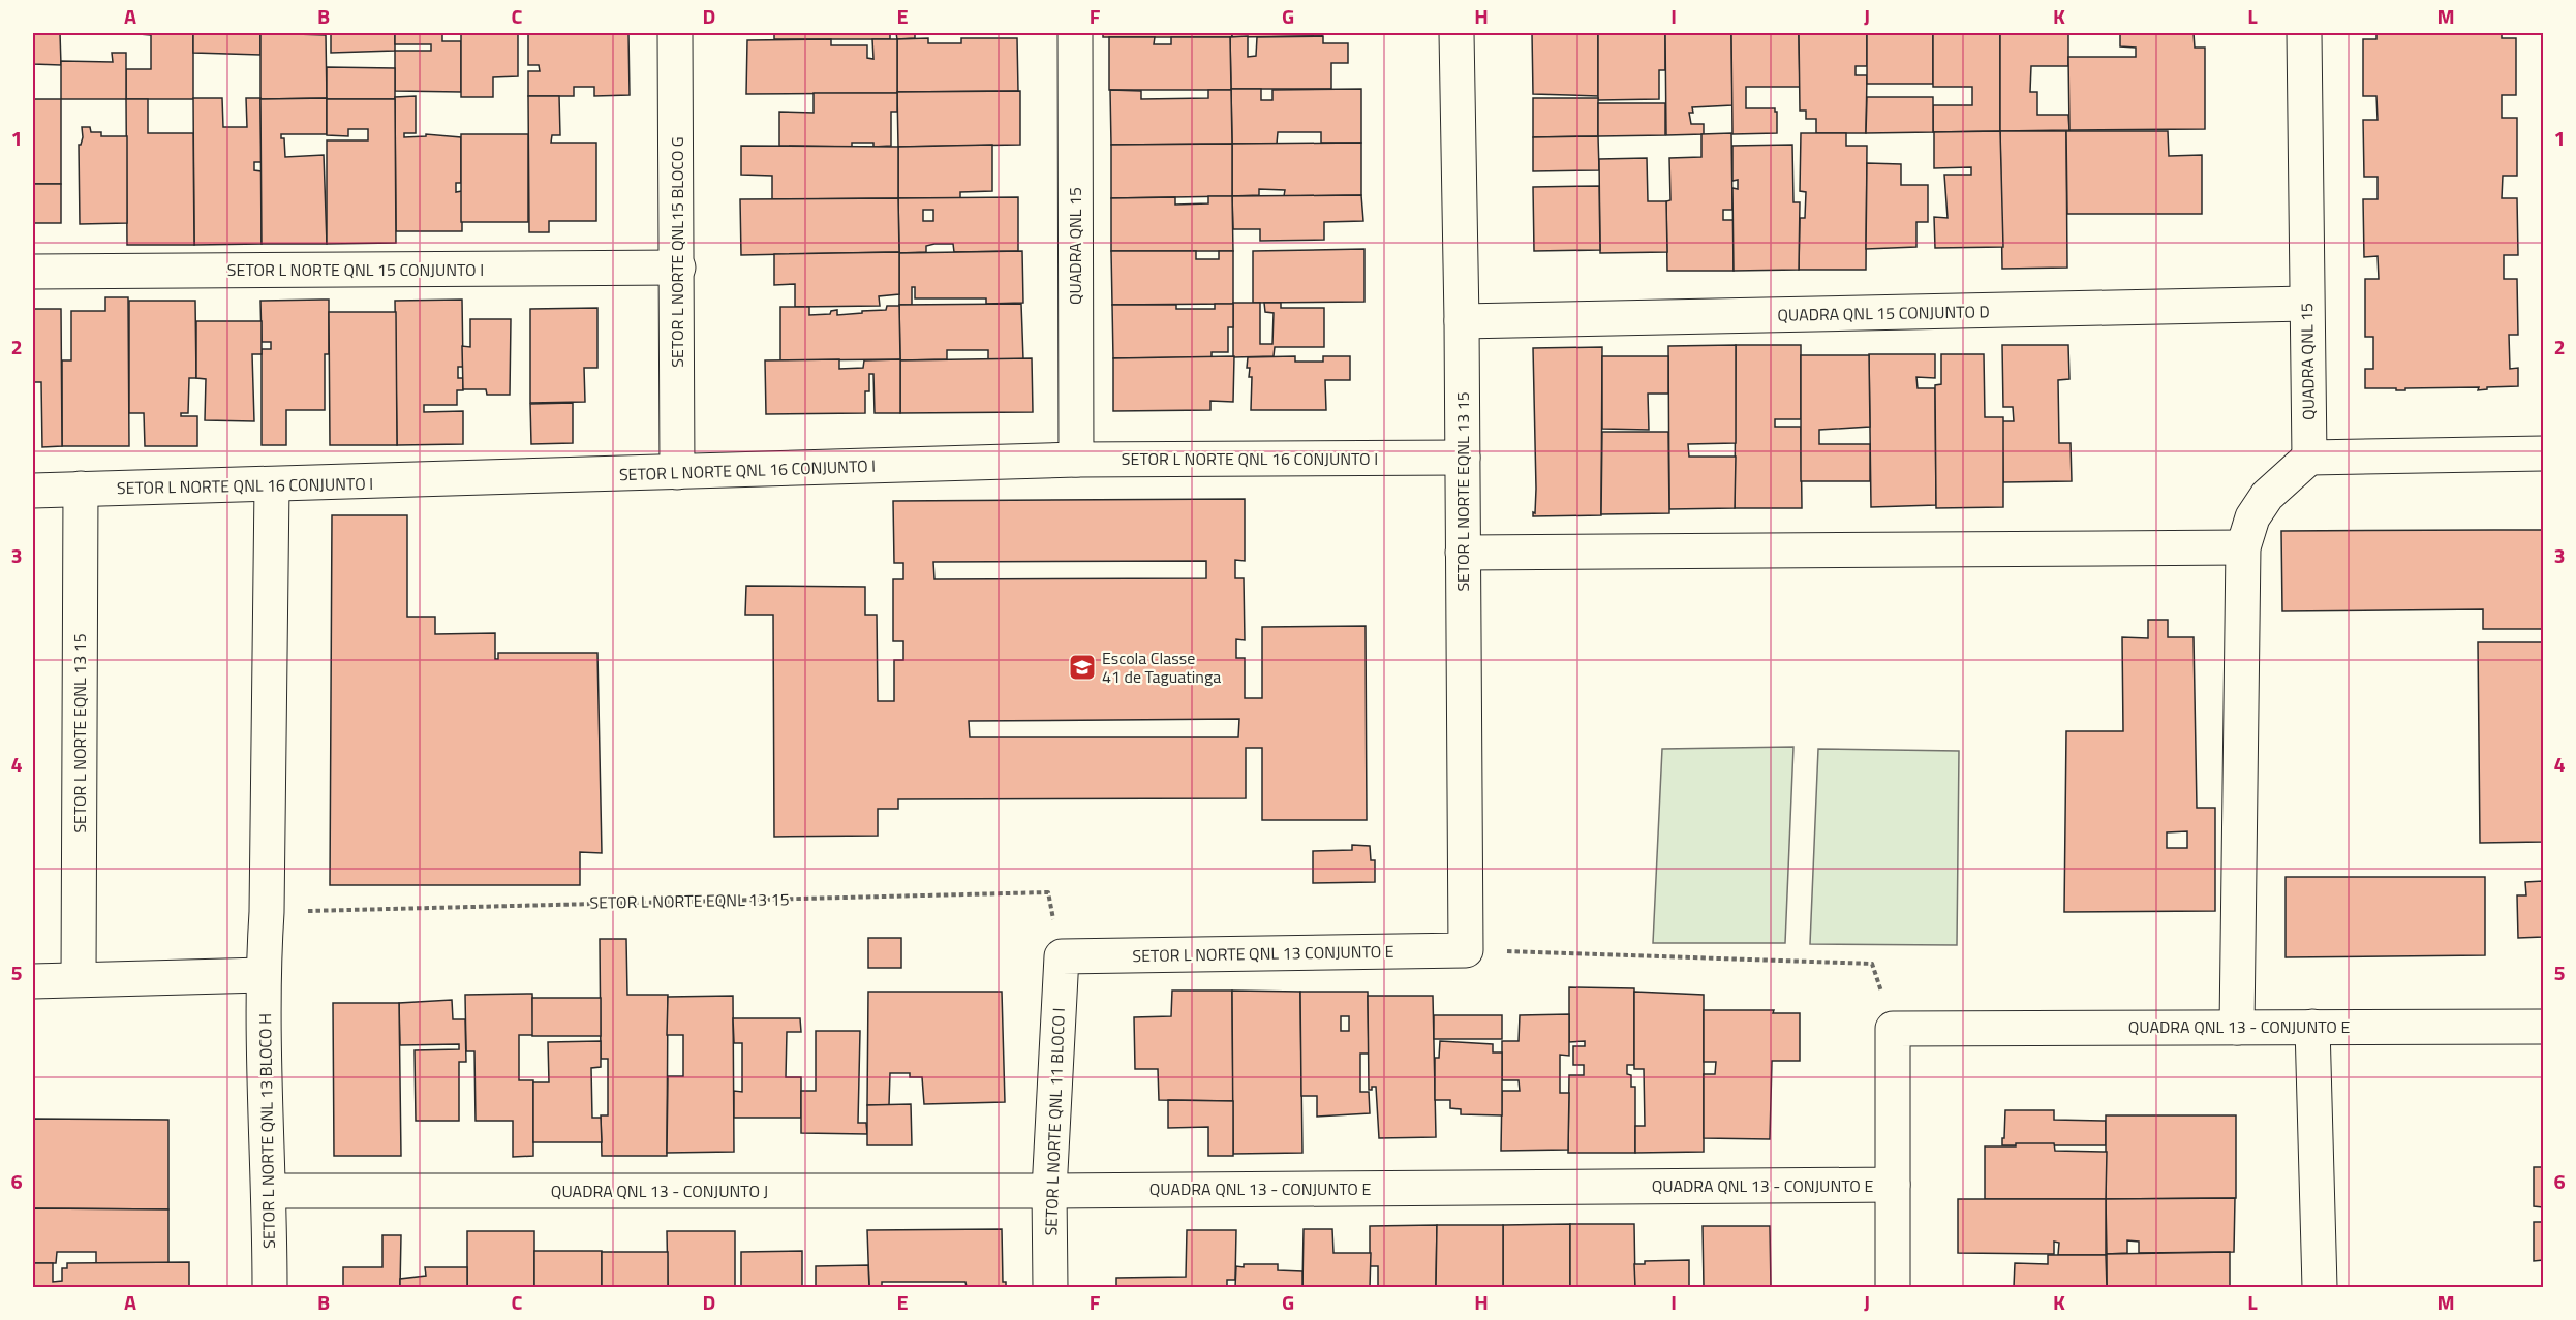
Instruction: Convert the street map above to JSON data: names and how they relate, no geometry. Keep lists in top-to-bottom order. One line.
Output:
{"streets":{"street":["QUADRA QNL 15","SETOR L NORTE QNL15 BLOCO G","SETOR L NORTE QNL 15 CONJUNTO I","QUADRA QNL 15 CONJUNTO D","SETOR L NORTE QNL 16 CONJUNTO I","SETOR L NORTE EQNL 13 15","SETOR L NORTE QNL 13 CONJUNTO E","QUADRA QNL 13 - CONJUNTO E","SETOR L NORTE QNL 11 BLOCO I","SETOR L NORTE QNL 13 BLOCO H","QUADRA QNL 13 - CONJUNTO J"]},"crossings":[["QUADRA QNL 15","QUADRA QNL 15 CONJUNTO D"],["QUADRA QNL 15","SETOR L NORTE QNL 16 CONJUNTO I"],["SETOR L NORTE QNL15 BLOCO G","SETOR L NORTE QNL 15 CONJUNTO I"],["SETOR L NORTE QNL15 BLOCO G","SETOR L NORTE QNL 16 CONJUNTO I"],["QUADRA QNL 15 CONJUNTO D","SETOR L NORTE EQNL 13 15"],["SETOR L NORTE QNL 16 CONJUNTO I","SETOR L NORTE EQNL 13 15"],["SETOR L NORTE EQNL 13 15","SETOR L NORTE QNL 13 CONJUNTO E"],["SETOR L NORTE EQNL 13 15","SETOR L NORTE QNL 11 BLOCO I"],["SETOR L NORTE QNL 13 CONJUNTO E","SETOR L NORTE QNL 11 BLOCO I"],["QUADRA QNL 13 - CONJUNTO E","SETOR L NORTE QNL 11 BLOCO I"],["QUADRA QNL 13 - CONJUNTO E","QUADRA QNL 13 - CONJUNTO J"],["SETOR L NORTE QNL 11 BLOCO I","QUADRA QNL 13 - CONJUNTO J"],["SETOR L NORTE QNL 13 BLOCO H","QUADRA QNL 13 - CONJUNTO J"]],"places":{"school or university":["Escola Classe 41 de Taguatinga"]},"grid":{"columns":["A","B","C","D","E","F","G","H","I","J","K","L","M"],"rows":["1","2","3","4","5","6"]}}
